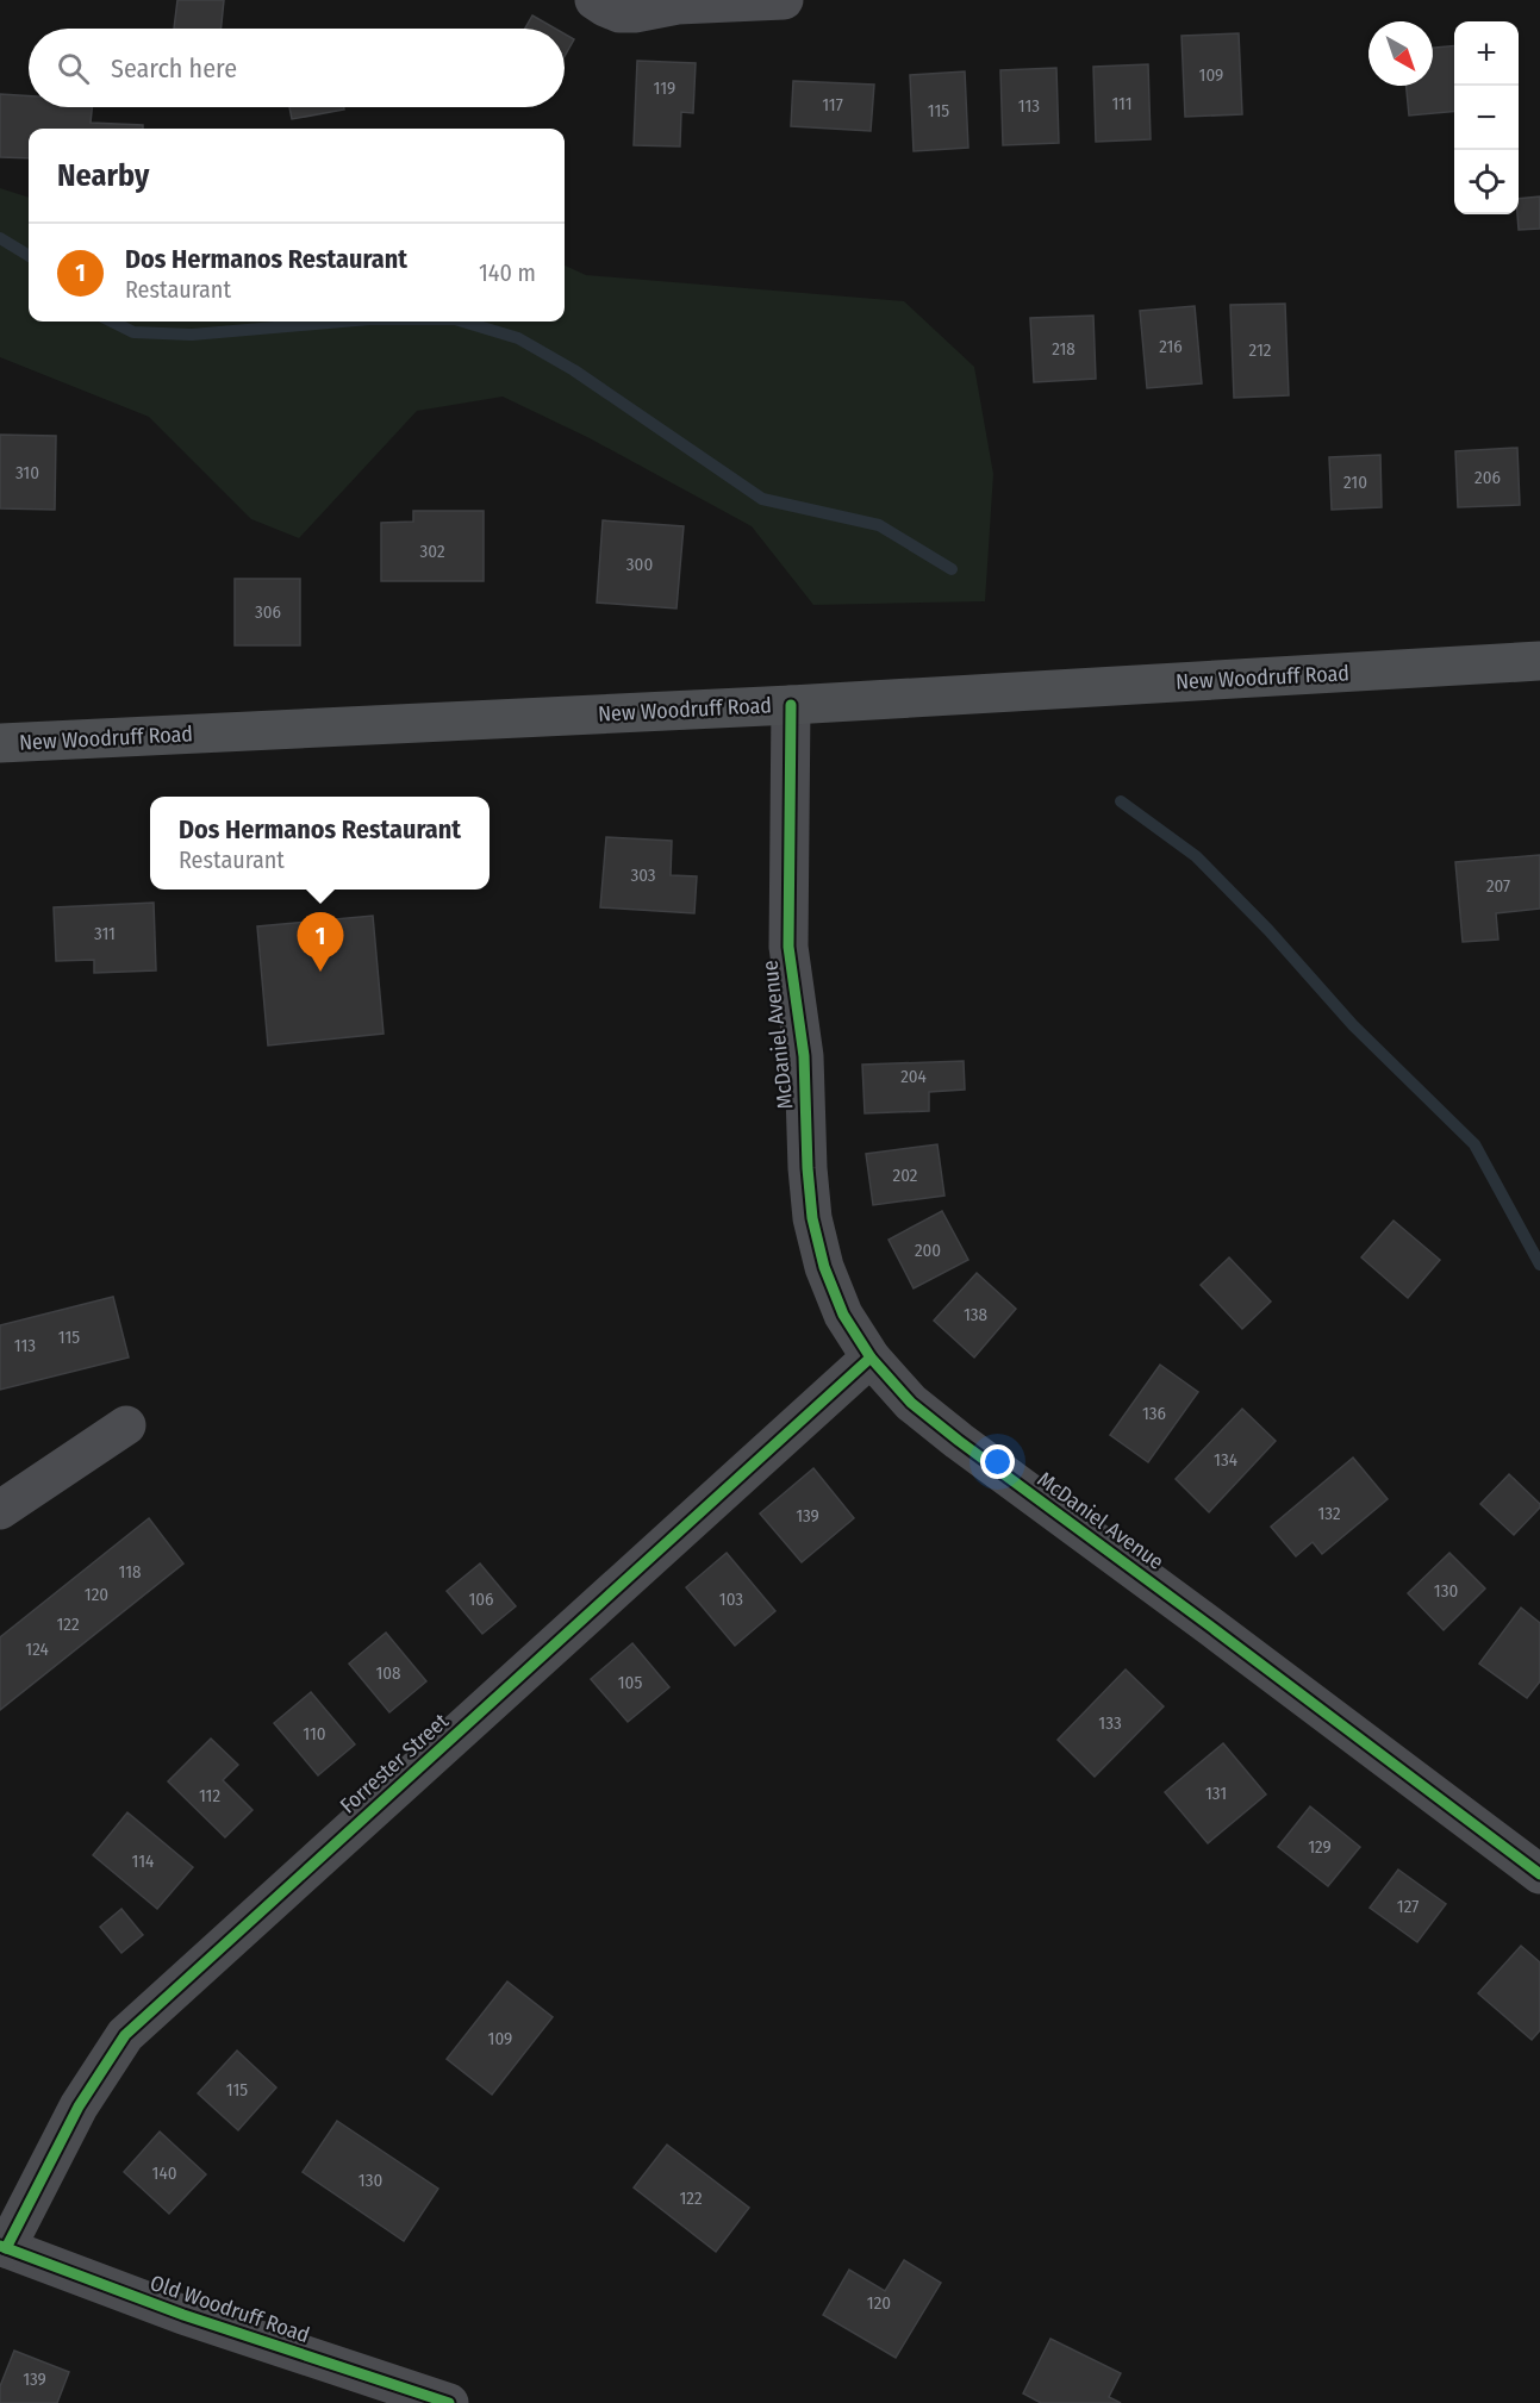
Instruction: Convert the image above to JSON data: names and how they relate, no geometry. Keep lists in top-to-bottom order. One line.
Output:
{"streets":{"main road":["New Woodruff Road"],"street":["McDaniel Avenue","Forrester Street","Old Woodruff Road"]},"crossings":[["New Woodruff Road","McDaniel Avenue"],["McDaniel Avenue","Forrester Street"],["Forrester Street","Old Woodruff Road"]],"house_numbers":["109","119","111","117","113","115","216","218","212","310","206","210","302","300","306","303","207","311","204","202","200","138","115","113","136","134","132","139","118","130","120","106","103","122","124","108","105","133","110","131","112","129","114","127","109","115","140","130","122","120","139"],"north":"bottom right","page":{"map_buttons":["+","−"],"search":"Search here","heading":"Nearby","list":[{"mark":"1","name":"Dos Hermanos Restaurant","note":"Restaurant","value":"140 m"}],"popup":["Dos Hermanos Restaurant","Restaurant"],"pins":"1"}}
